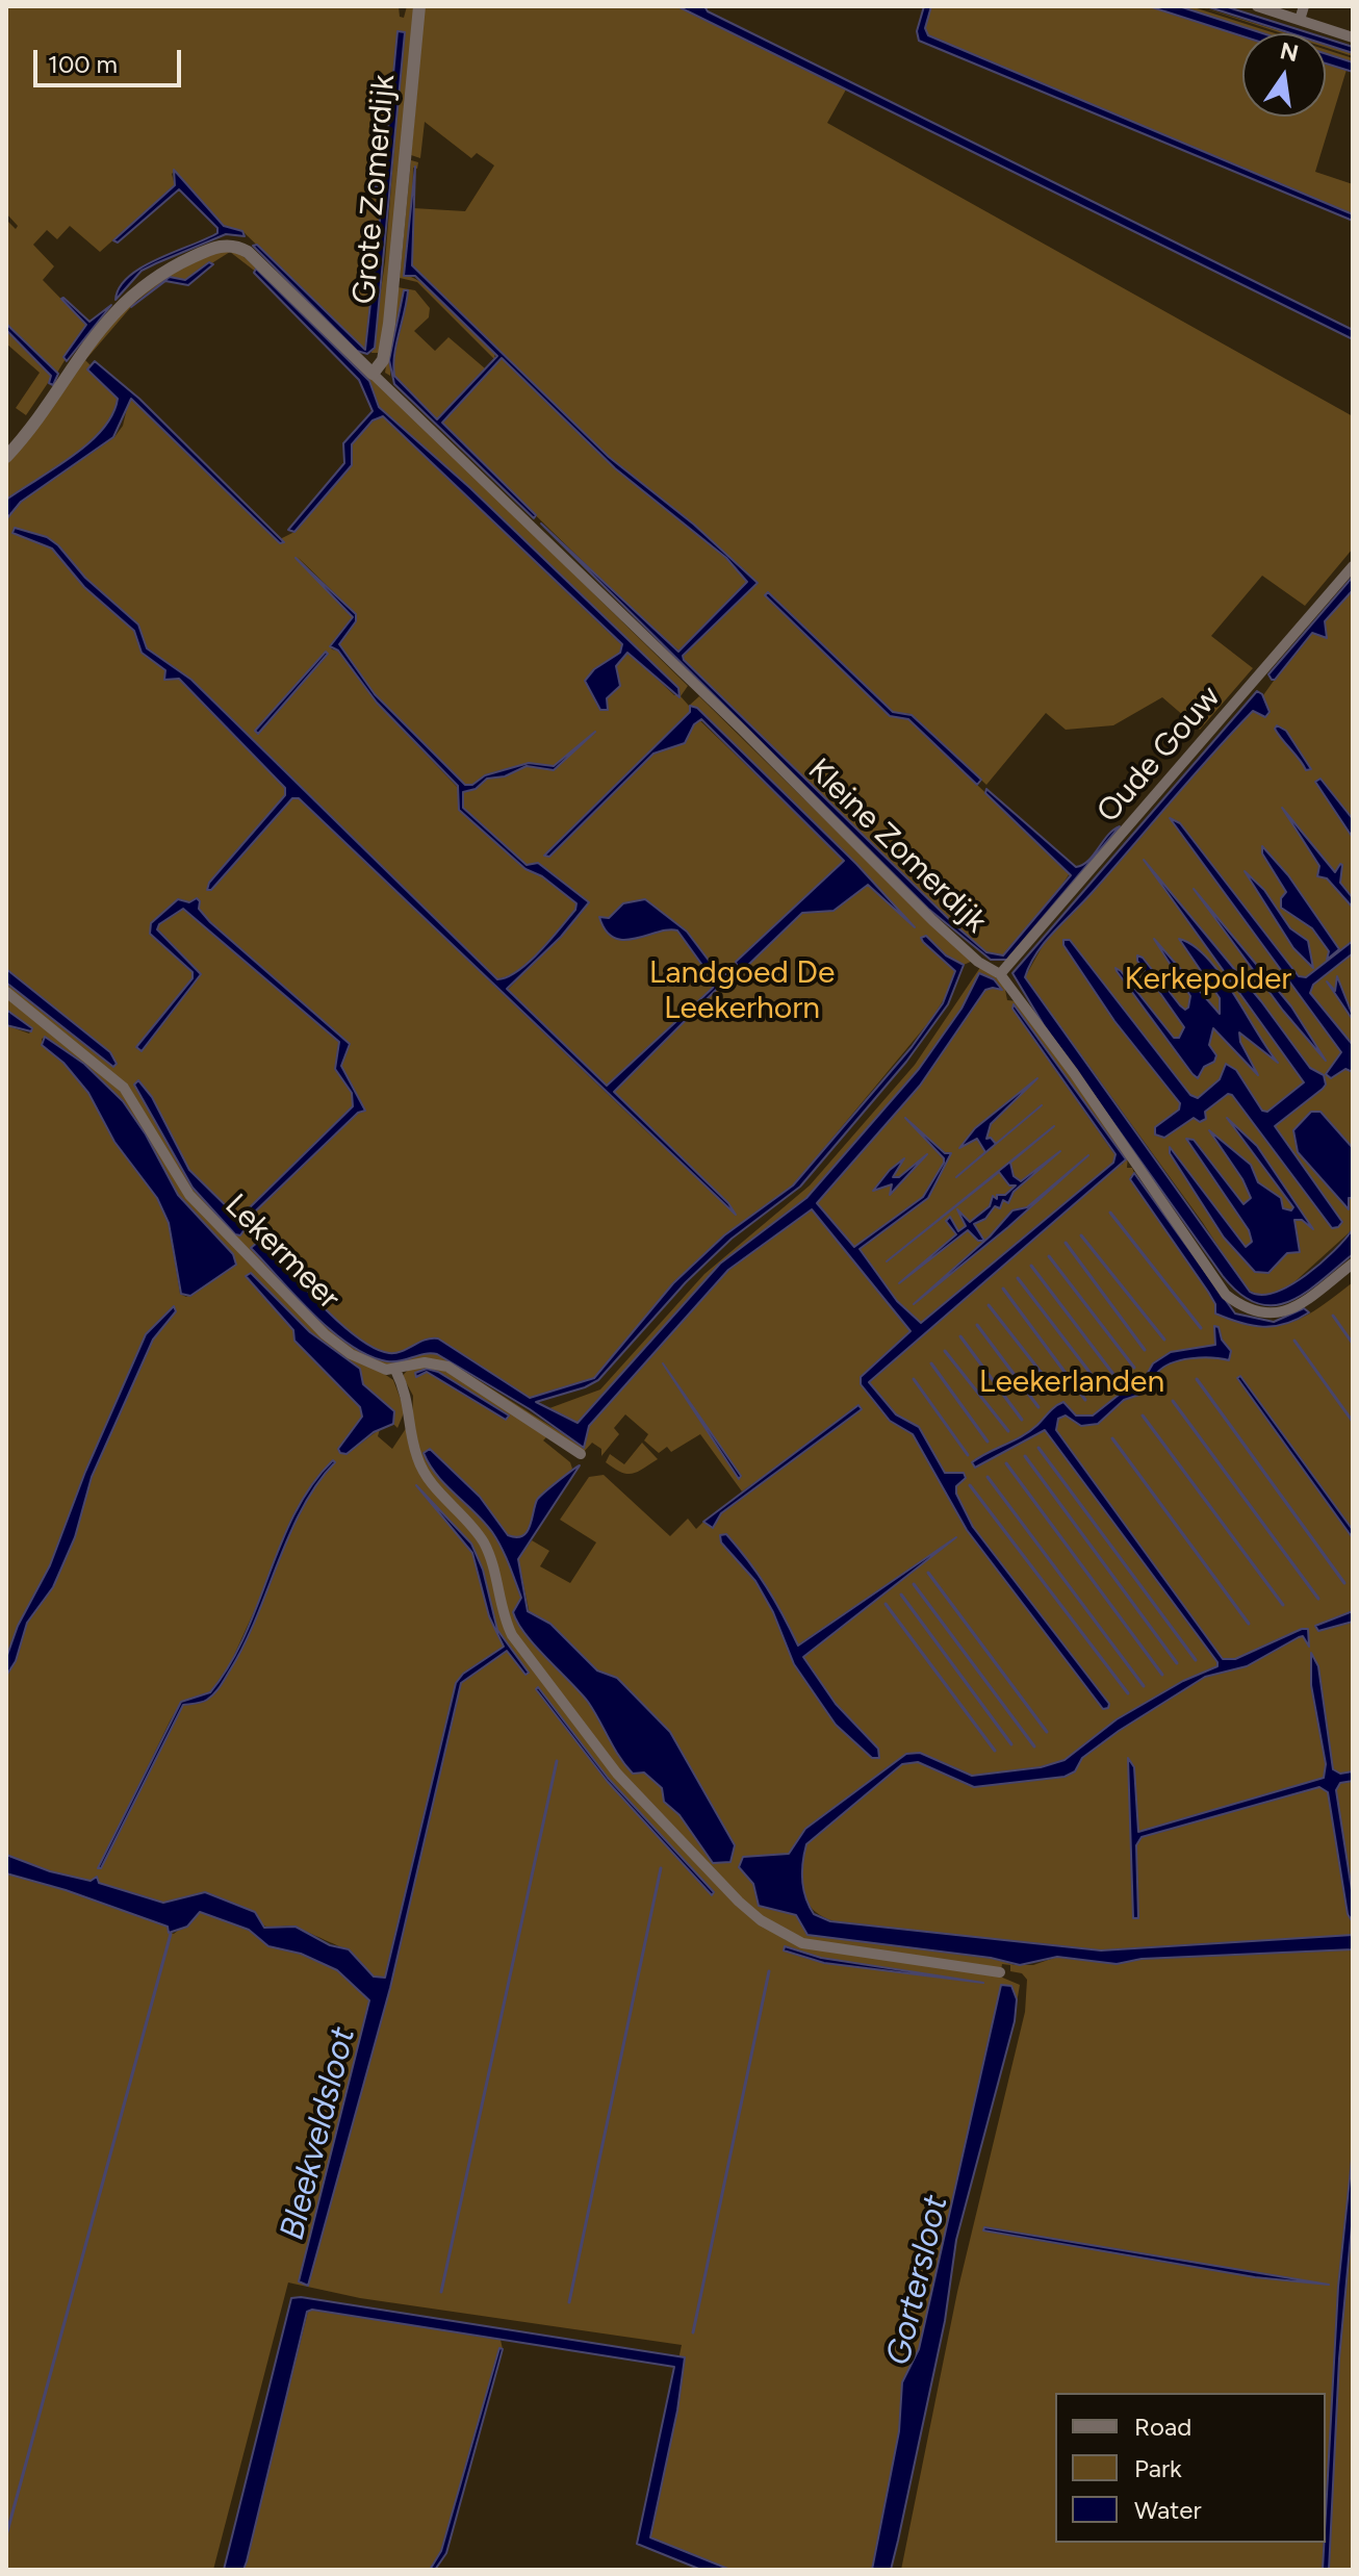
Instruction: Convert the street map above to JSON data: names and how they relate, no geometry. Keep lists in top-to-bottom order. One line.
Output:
{"streets":{"street":["Grote Zomerdijk","Oude Gouw","Kleine Zomerdijk","Lekermeer"]},"crossings":[["Grote Zomerdijk","Kleine Zomerdijk"],["Oude Gouw","Kleine Zomerdijk"]],"water":["Bleekveldsloot","Gortersloot"],"parks":["Landgoed De Leekerhorn","Kerkepolder","Leekerlanden"],"legend":["Road","Park","Water"],"scale_bar":"100 m","north":"top"}
